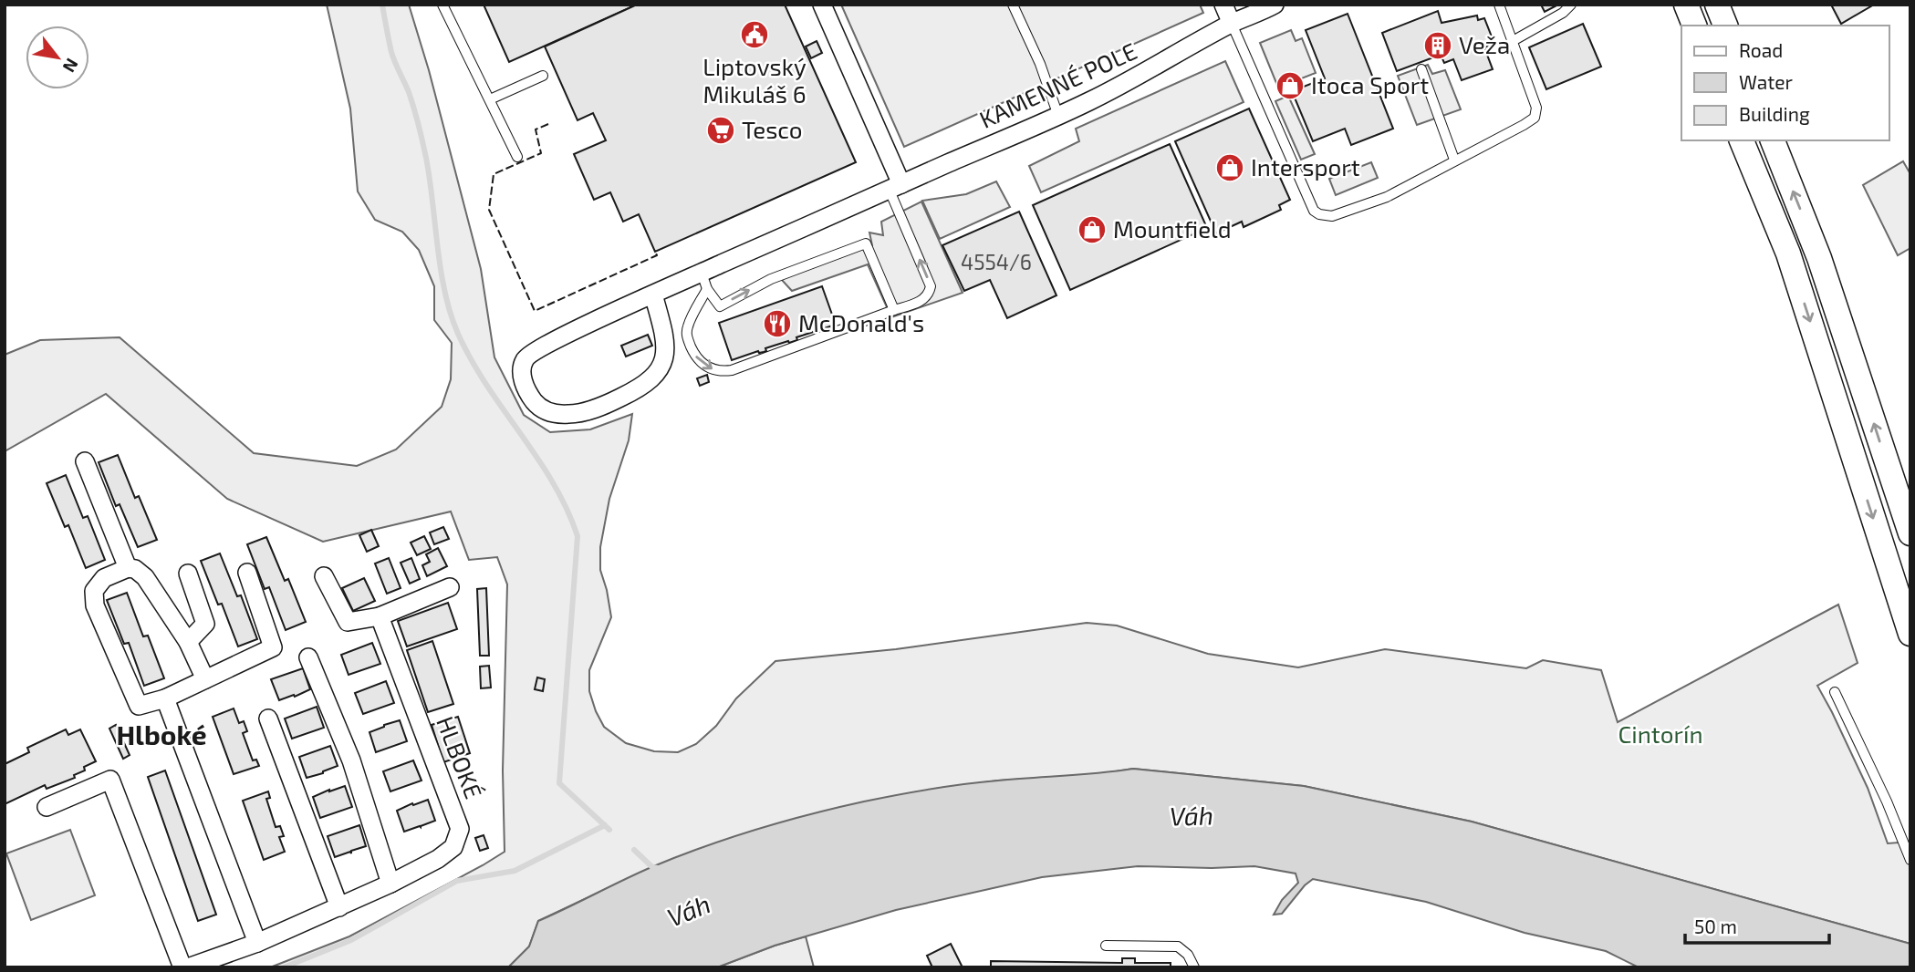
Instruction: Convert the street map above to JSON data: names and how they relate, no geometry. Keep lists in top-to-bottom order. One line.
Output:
{"streets":{"street":["KAMENNÉ POLE","HLBOKÉ"]},"districts":["Hlboké"],"water":["Váh"],"parks":["Cintorín"],"places":{"public building":["Liptovský Mikuláš 6"],"building":["Veža"],"shop":["Itoca Sport","Intersport","Mountfield"],"supermarket":["Tesco"],"restaurant":["McDonald's"]},"house_numbers":["4554/6"],"legend":["Road","Water","Building"],"scale_bar":"50 m","north":"bottom right"}
